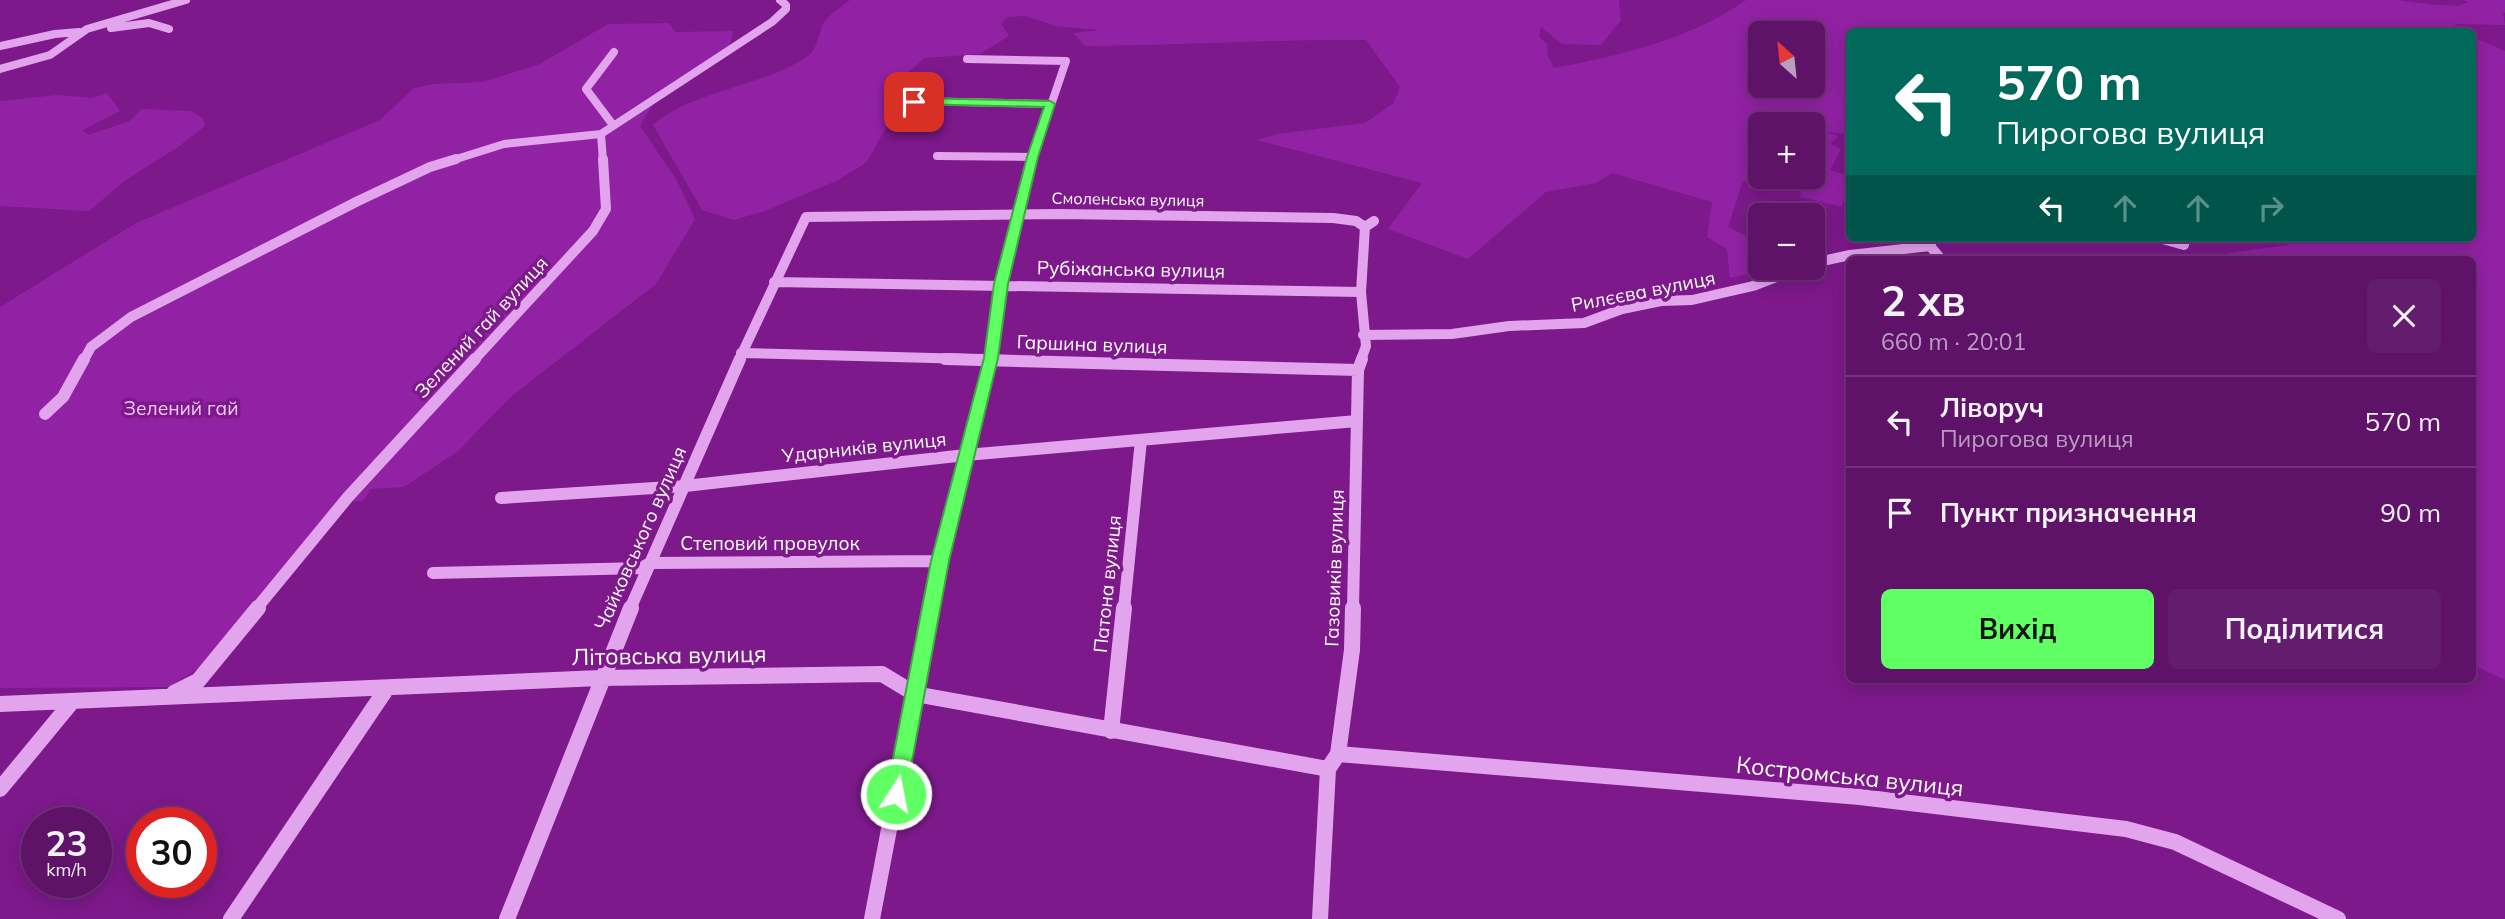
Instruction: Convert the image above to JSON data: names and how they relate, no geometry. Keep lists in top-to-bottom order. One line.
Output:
{"streets":{"street":["Смоленська вулиця","Рубіжанська вулиця","Рилєєва вулиця","Зелений гай вулиця","Гаршина вулиця","Ударників вулиця","Чайковського вулиця","Степовий провулок","Газовиків вулиця","Патона вулиця","Літовська вулиця","Костромська вулиця"]},"crossings":[["Смоленська вулиця","Чайковського вулиця"],["Смоленська вулиця","Газовиків вулиця"],["Рубіжанська вулиця","Чайковського вулиця"],["Рубіжанська вулиця","Газовиків вулиця"],["Рилєєва вулиця","Газовиків вулиця"],["Зелений гай вулиця","Літовська вулиця"],["Гаршина вулиця","Чайковського вулиця"],["Гаршина вулиця","Газовиків вулиця"],["Ударників вулиця","Чайковського вулиця"],["Ударників вулиця","Газовиків вулиця"],["Ударників вулиця","Патона вулиця"],["Чайковського вулиця","Степовий провулок"],["Чайковського вулиця","Літовська вулиця"],["Газовиків вулиця","Літовська вулиця"],["Газовиків вулиця","Костромська вулиця"],["Патона вулиця","Літовська вулиця"]],"parks":["Зелений гай"],"north":"top left","page":{"map_buttons":["+","−"],"turn":["570 m","Пирогова вулиця"],"heading":["2 хв","660 m · 20:01"],"list":[{"name":"Ліворуч","note":"Пирогова вулиця","value":"570 m"},{"name":"Пункт призначення","value":"90 m"}],"buttons":["Вихід","Поділитися"],"speed":"23 km/h","limit":"30"}}
